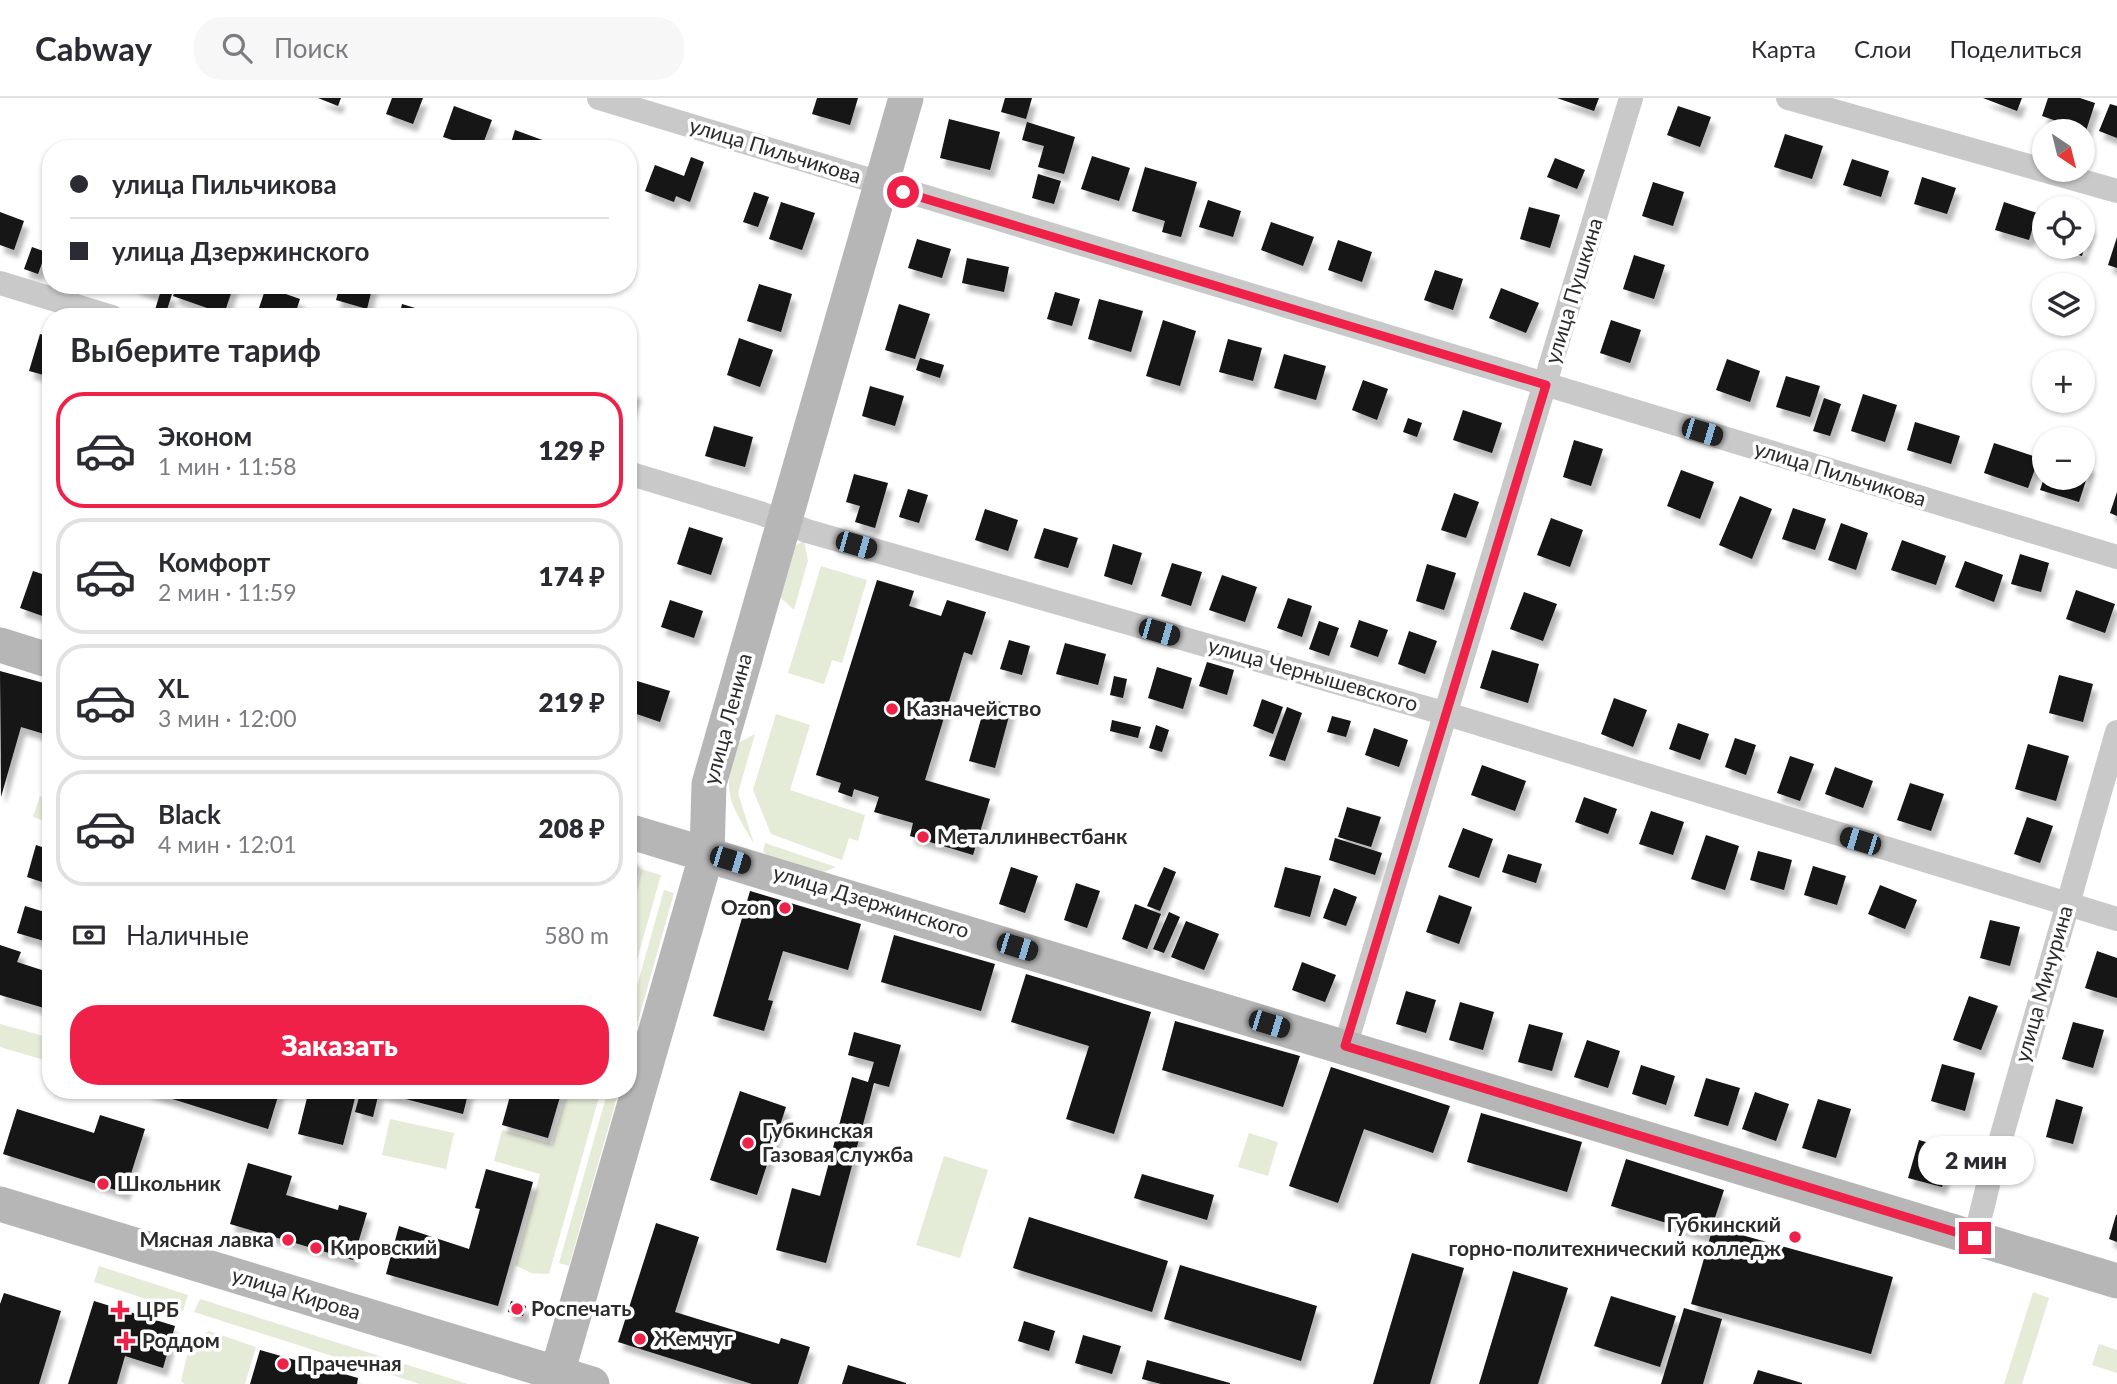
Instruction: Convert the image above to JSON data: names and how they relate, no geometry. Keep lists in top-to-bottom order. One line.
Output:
{"streets":{"main road":["улица Ленина","улица Дзержинского","улица Кирова"],"street":["улица Пильчикова","улица Пушкина","улица Чернышевского","улица Мичурина"]},"crossings":[["улица Пильчикова","улица Пушкина"],["улица Пильчикова","улица Ленина"],["улица Пушкина","улица Чернышевского"],["улица Пушкина","улица Дзержинского"],["улица Чернышевского","улица Ленина"],["улица Чернышевского","улица Мичурина"],["улица Ленина","улица Дзержинского"],["улица Ленина","улица Кирова"],["улица Дзержинского","улица Мичурина"]],"places":{"other":["Казначейство","Металлинвестбанк","Ozon","Губкинская Газовая служба","Школьник","Губкинский горно-политехнический колледж","Мясная лавка","Кировский","Роспечать","Жемчуг","Прачечная"],"health":["ЦРБ","Роддом"]},"north":"bottom right","page":{"header":"Cabway","search":"Поиск","nav":["Карта","Слои","Поделиться"],"map_buttons":["+","−"],"banner":["улица Пильчикова","улица Дзержинского"],"heading":"Выберите тариф","list":[{"name":"Эконом","note":"1 мин · 11:58","value":"129 ₽"},{"name":"Комфорт","note":"2 мин · 11:59","value":"174 ₽"},{"name":"XL","note":"3 мин · 12:00","value":"219 ₽"},{"name":"Black","note":"4 мин · 12:01","value":"208 ₽"}],"pay":["Наличные","580 m"],"buttons":"Заказать","bubble":"2 мин"}}
